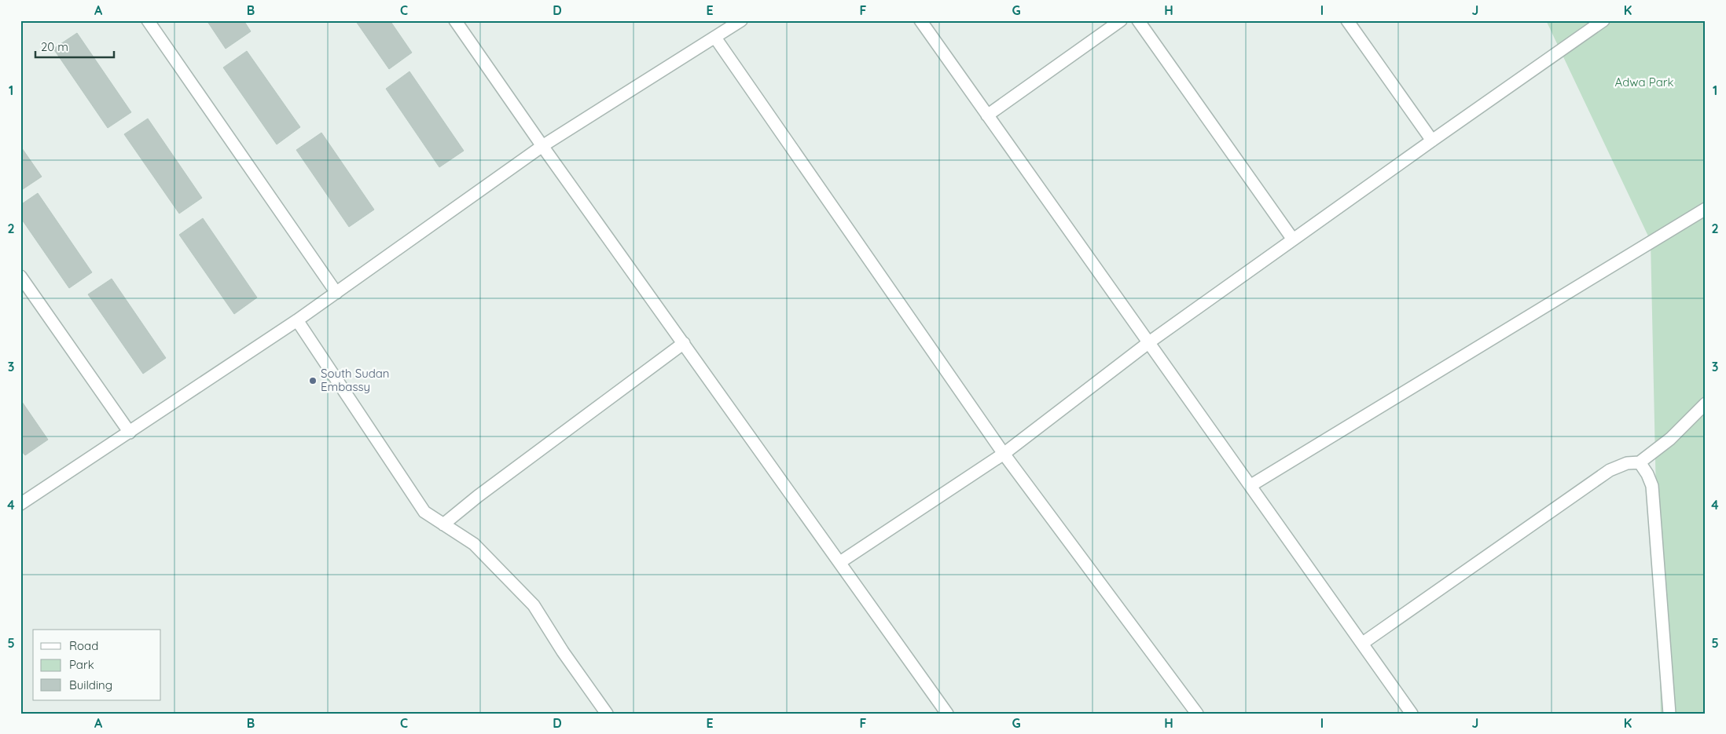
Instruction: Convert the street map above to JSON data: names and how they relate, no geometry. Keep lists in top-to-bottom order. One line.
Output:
{"parks":["Adwa Park"],"places":["South Sudan Embassy"],"legend":["Road","Park","Building"],"scale_bar":"20 m","grid":{"columns":["A","B","C","D","E","F","G","H","I","J","K"],"rows":["1","2","3","4","5"]}}
